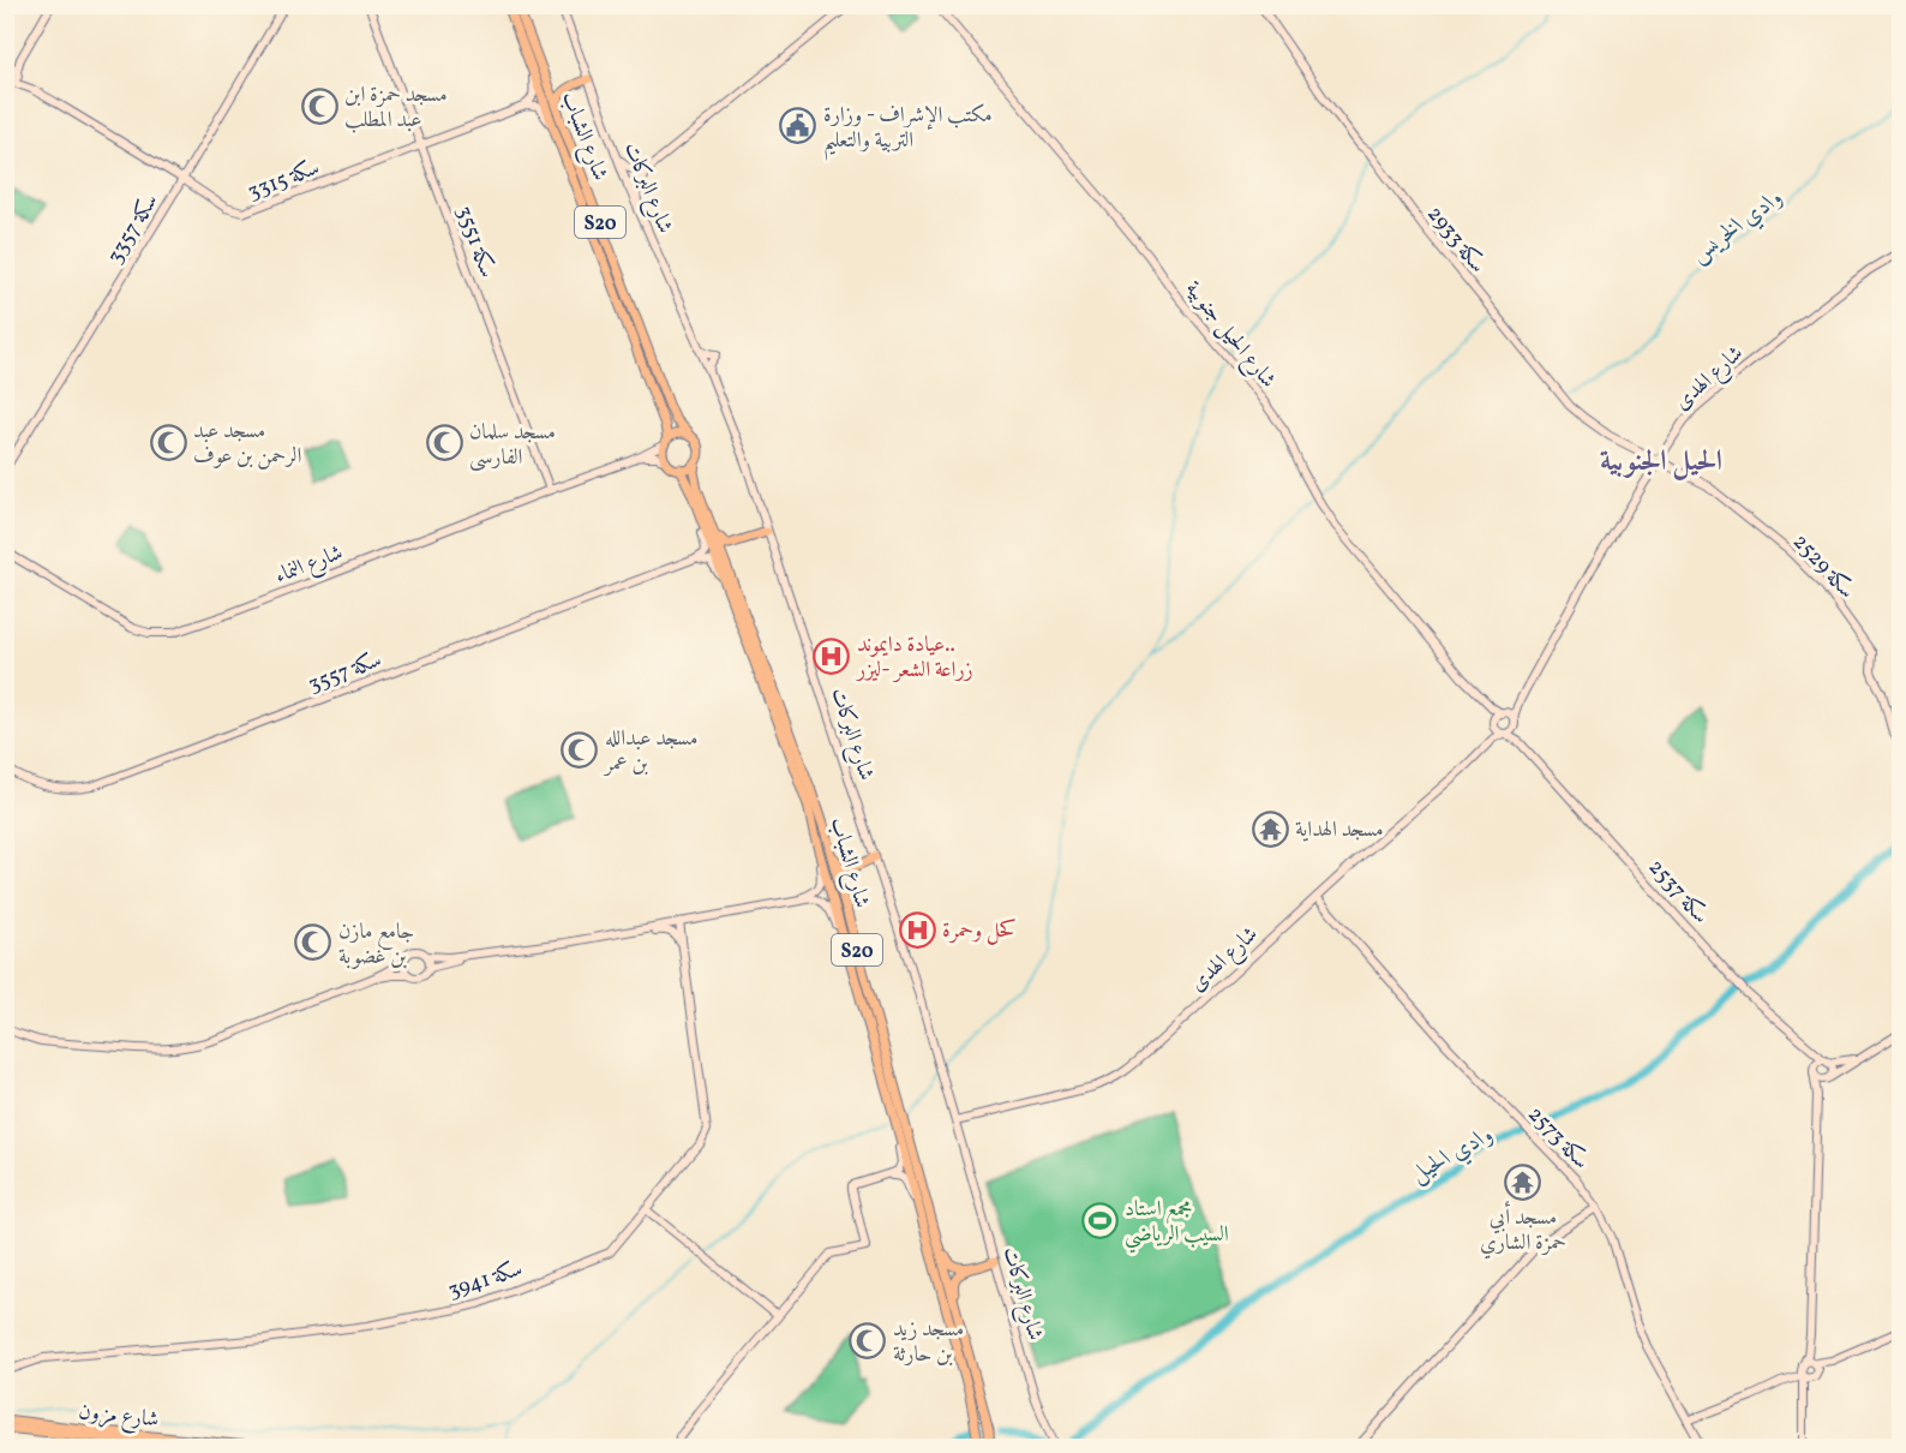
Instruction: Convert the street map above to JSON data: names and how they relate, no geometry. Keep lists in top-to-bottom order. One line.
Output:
{"streets":{"main road":["شارع الشباب","S20","شارع مزون"],"street":["سكة 3315","شارع البركات","سكة 3357","سكة 2933","سكة 3551","شارع الحيل جنوبية","شارع الهدى","شارع النماء","سكة 2529","سكة 3557","سكة 2537","سكة 2573","سكة 3941"]},"crossings":[["شارع الشباب","S20"],["شارع الشباب","شارع النماء"],["سكة 3315","سكة 3357"],["سكة 3315","سكة 3551"],["شارع البركات","شارع الهدى"],["S20","شارع النماء"],["سكة 2933","شارع الهدى"],["سكة 2933","سكة 2529"],["سكة 3551","شارع النماء"],["شارع الهدى","سكة 2529"],["شارع الهدى","سكة 2537"],["شارع الهدى","سكة 2573"]],"districts":["الحيل الجنوبية"],"water":["وادي الخريس","وادي الحيل"],"places":{"mosque":["مسجد حمزة ابن عبد المطلب","مسجد عبد الرحمن بن عوف","مسجد سلمان الفارسى","مسجد عبدالله بن عمر","جامع مازن بن غضوبة","مسجد زيد بن حارثة"],"public building":["مكتب الإشراف - وزارة التربية والتعليم"],"hospital":["عيادة دايموند.. زراعة الشعر -ليزر","كحل وحمرة"],"temple":["مسجد الهداية","مسجد أبي حمزة الشاري"],"sports":["مجمع استاد السيب الرياضي"]}}
